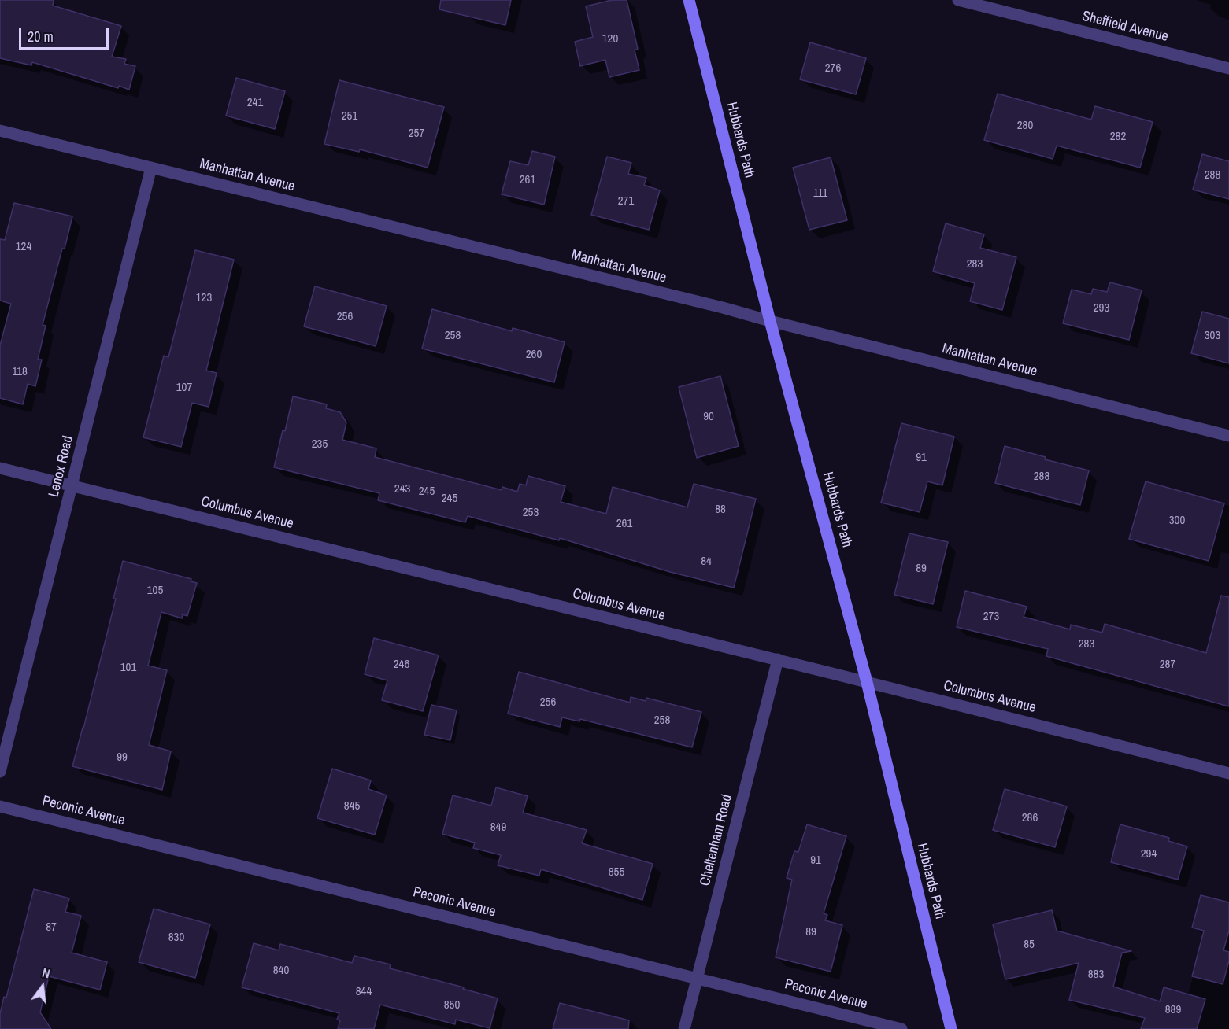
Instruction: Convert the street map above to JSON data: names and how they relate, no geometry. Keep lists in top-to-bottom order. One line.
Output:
{"streets":{"street":["Sheffield Avenue","Hubbards Path","Manhattan Avenue","Lenox Road","Columbus Avenue","Peconic Avenue","Cheltenham Road"]},"crossings":[["Hubbards Path","Manhattan Avenue"],["Hubbards Path","Columbus Avenue"],["Manhattan Avenue","Lenox Road"],["Lenox Road","Columbus Avenue"],["Columbus Avenue","Cheltenham Road"],["Peconic Avenue","Cheltenham Road"]],"house_numbers":["120","276","241","251","280","257","282","288","261","111","271","124","283","123","293","256","258","303","260","118","107","90","235","91","288","243","245","245","88","253","300","261","84","89","105","273","283","246","287","101","256","258","99","845","286","849","294","91","855","87","89","830","85","840","883","844","850","889"],"scale_bar":"20 m","north":"top"}
